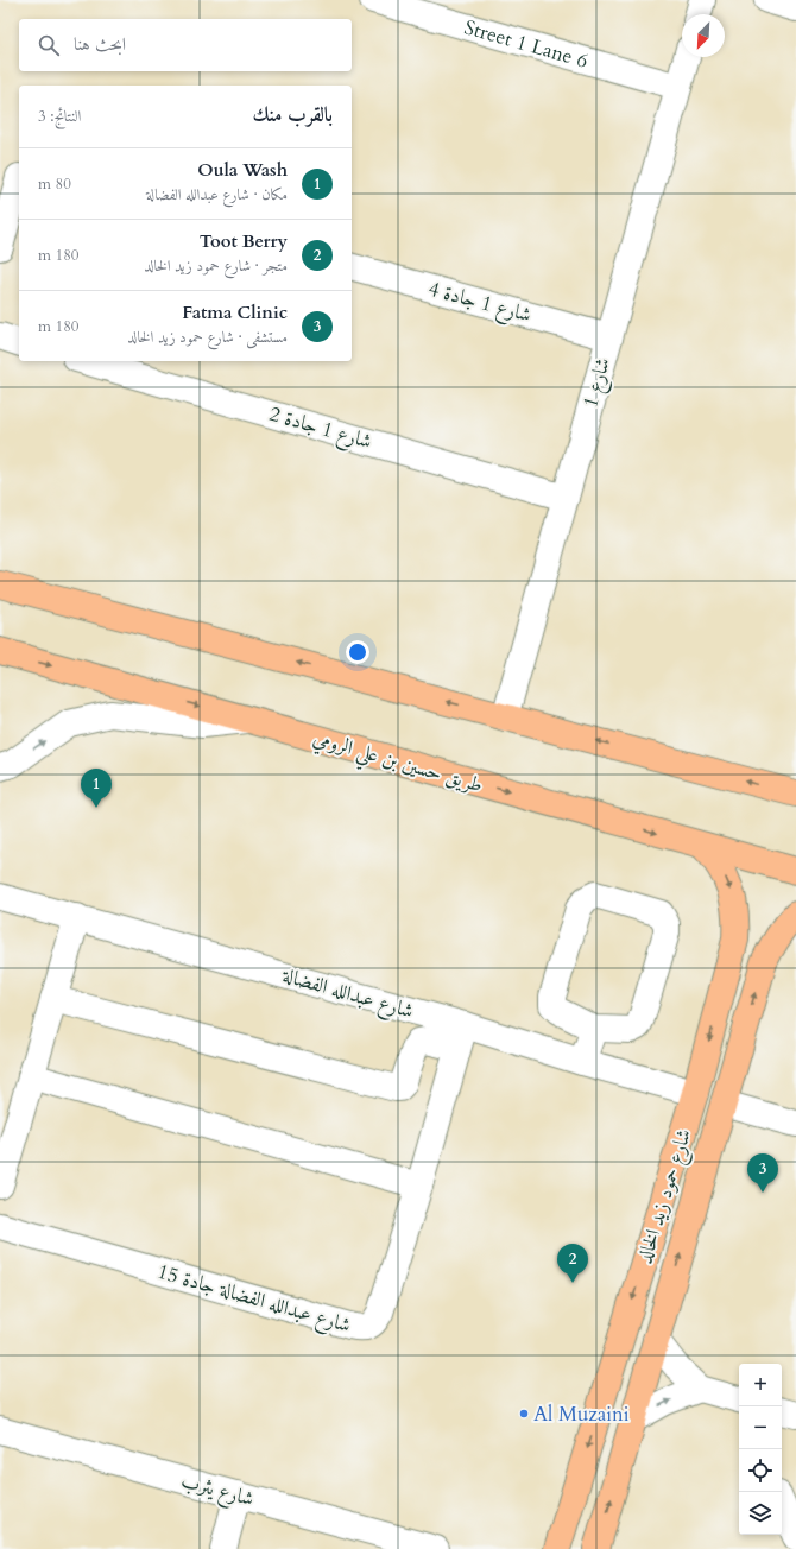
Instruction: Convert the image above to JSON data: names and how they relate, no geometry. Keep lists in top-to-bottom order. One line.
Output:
{"streets":{"main road":["طريق حسين بن علي الرومي","شارع حمود زيد الخالد"],"street":["Street 1 Lane 6","شارع 1 جادة 4","شارع 1","شارع 1 جادة 2","شارع عبدالله الفضالة","شارع عبدالله الفضالة جادة 15","شارع يثرب"]},"crossings":[["Street 1 Lane 6","شارع 1"],["شارع 1 جادة 4","شارع 1"],["شارع 1","شارع 1 جادة 2"],["طريق حسين بن علي الرومي","شارع حمود زيد الخالد"],["شارع عبدالله الفضالة","شارع حمود زيد الخالد"],["شارع عبدالله الفضالة","شارع عبدالله الفضالة جادة 15"]],"places":["Al Muzaini"],"north":"bottom left","page":{"search":"ابحث هنا","heading":["بالقرب منك","النتائج: 3"],"list":[{"mark":"1","name":"Oula Wash","note":"مكان · شارع عبدالله الفضالة","value":"80 m"},{"mark":"2","name":"Toot Berry","note":"متجر · شارع حمود زيد الخالد","value":"180 m"},{"mark":"3","name":"Fatma Clinic","note":"مستشفى · شارع حمود زيد الخالد","value":"180 m"}],"pins":["1","3","2"],"map_buttons":["+","−"]}}
